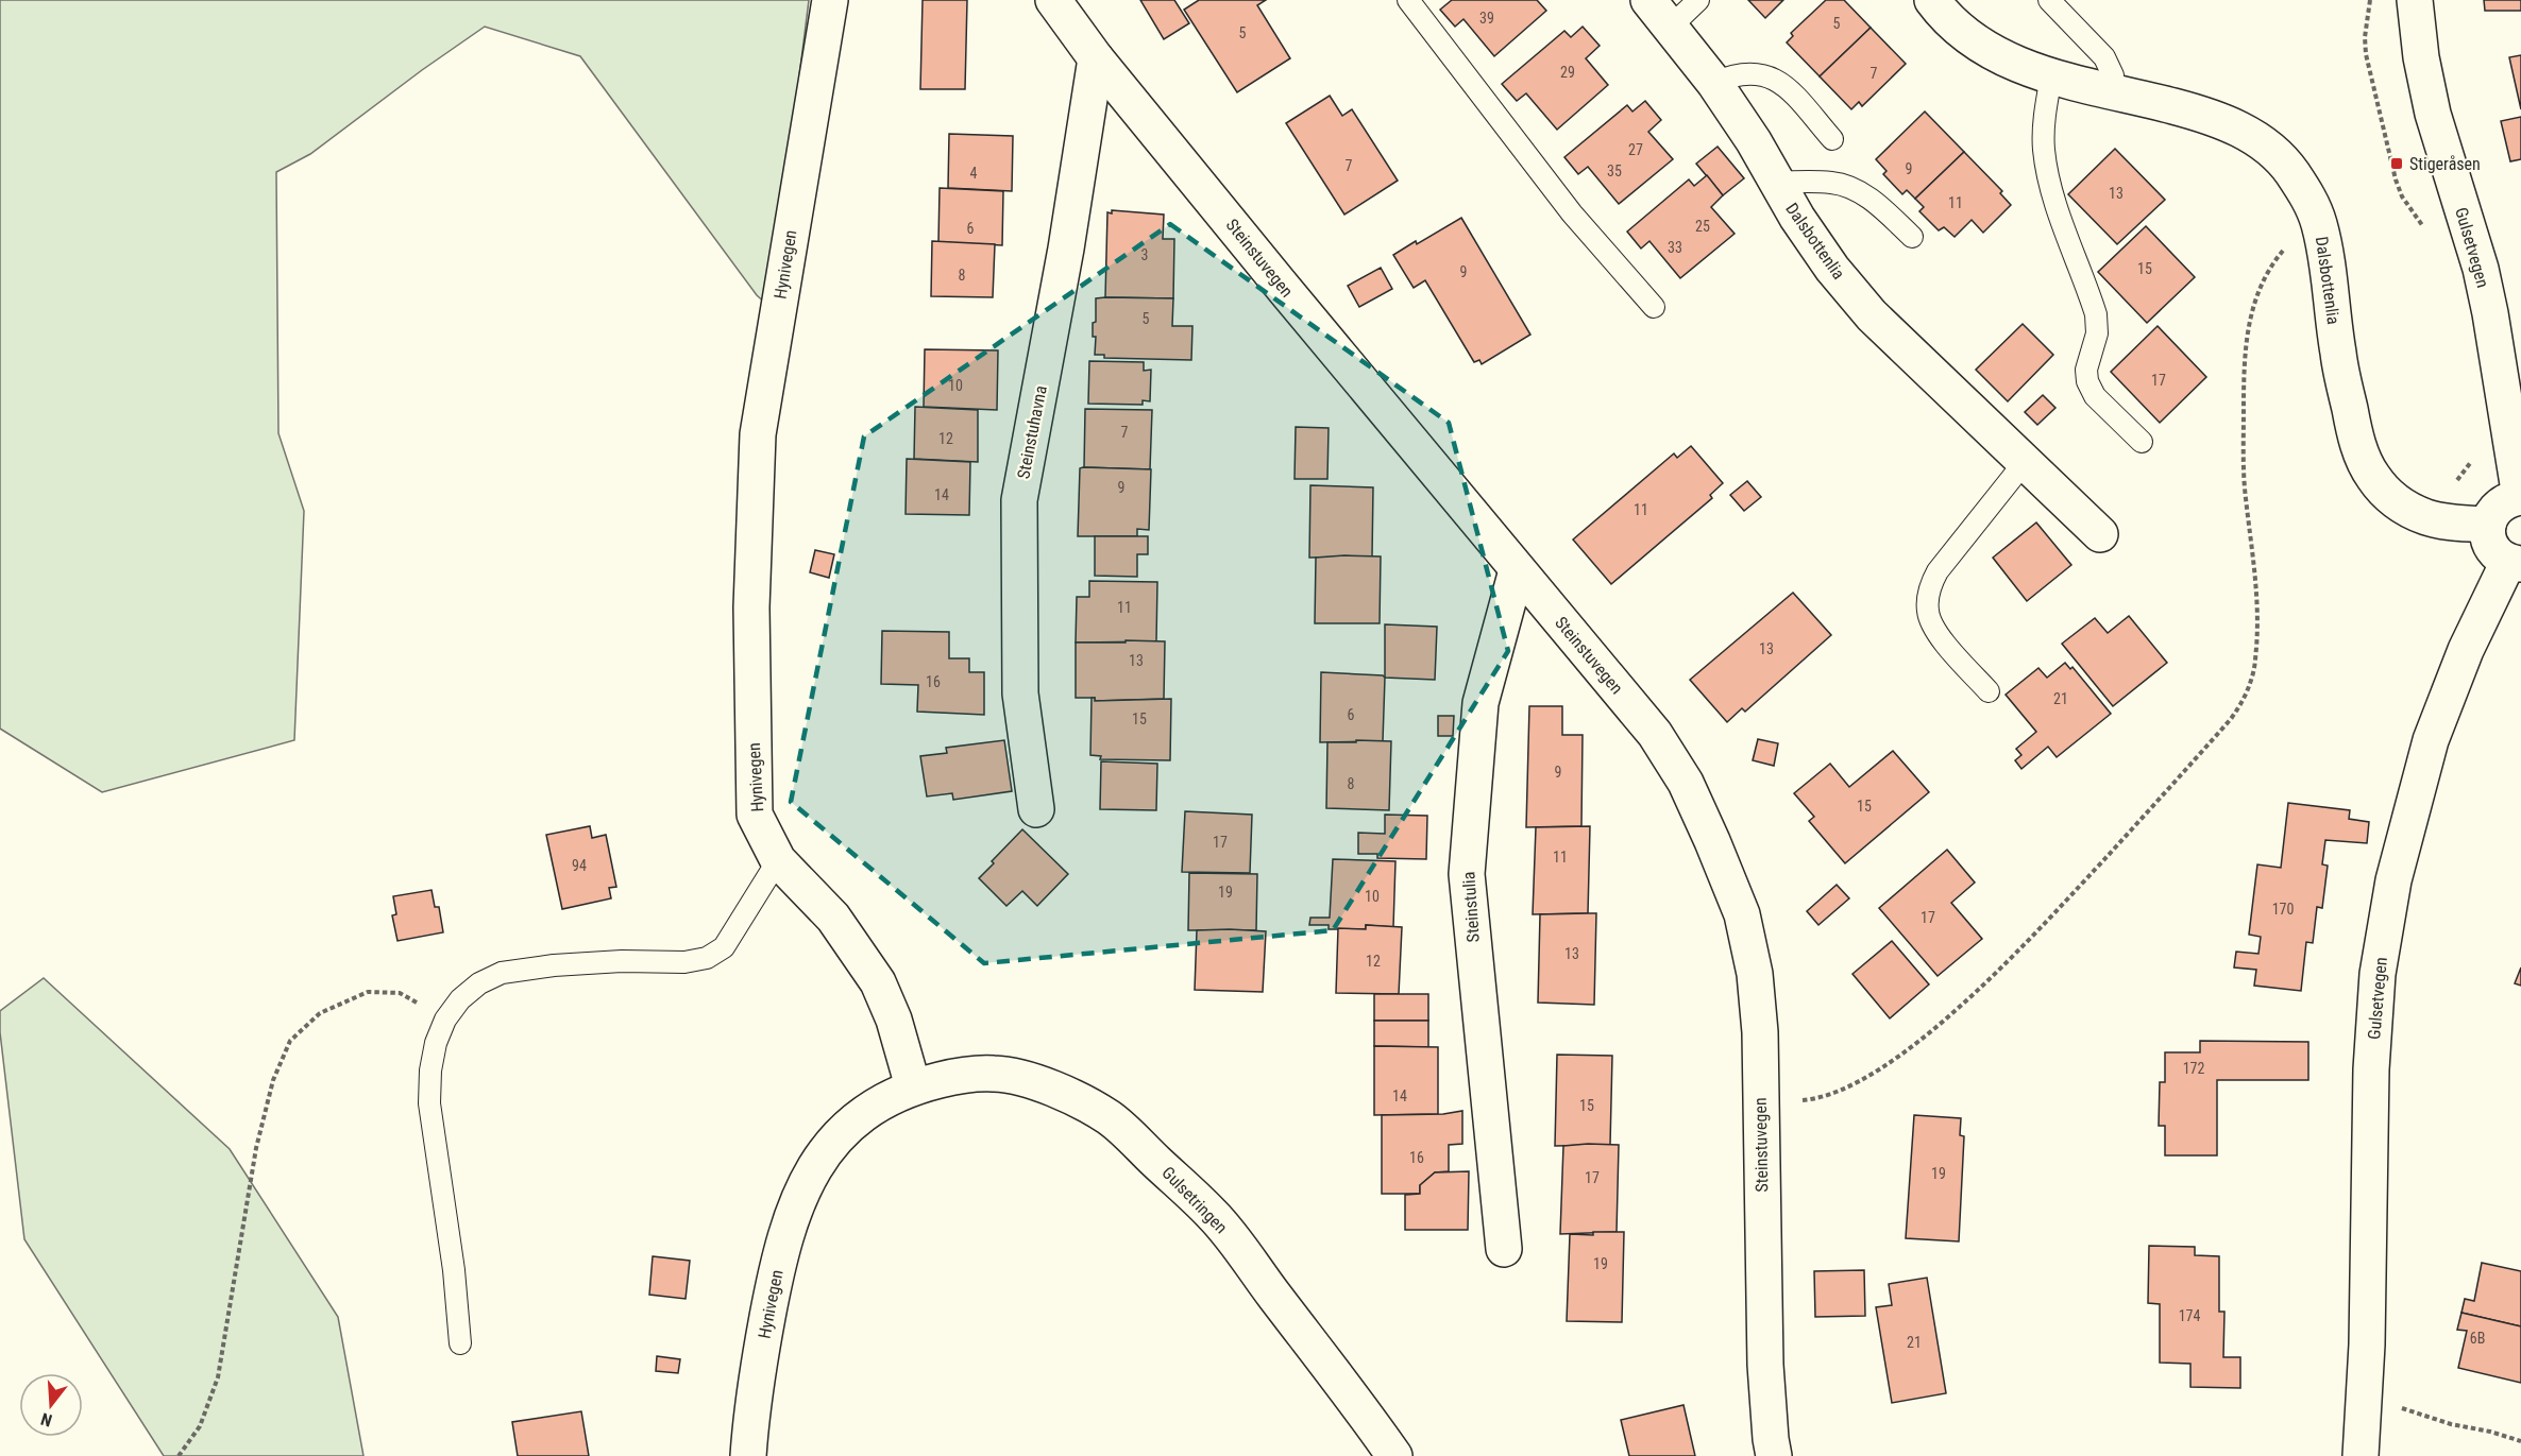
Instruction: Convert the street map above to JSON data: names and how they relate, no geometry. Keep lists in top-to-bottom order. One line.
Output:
{"streets":{"street":["Dalsbottenlia","Gulsetvegen","Steinstuvegen","Hynivegen","Steinstuhavna","Steinstulia","Gulsetringen"]},"crossings":[["Steinstuvegen","Steinstuhavna"],["Steinstuvegen","Steinstulia"],["Hynivegen","Gulsetringen"]],"places":{"transit":["Stigeråsen"]},"house_numbers":["39","5","5","29","7","27","7","9","35","4","13","11","25","6","33","3","15","9","8","5","17","10","7","12","9","14","11","11","13","13","16","21","6","15","9","8","15","17","11","94","19","10","170","17","13","12","172","14","15","16","19","17","19","174","6B","21"],"north":"bottom"}
